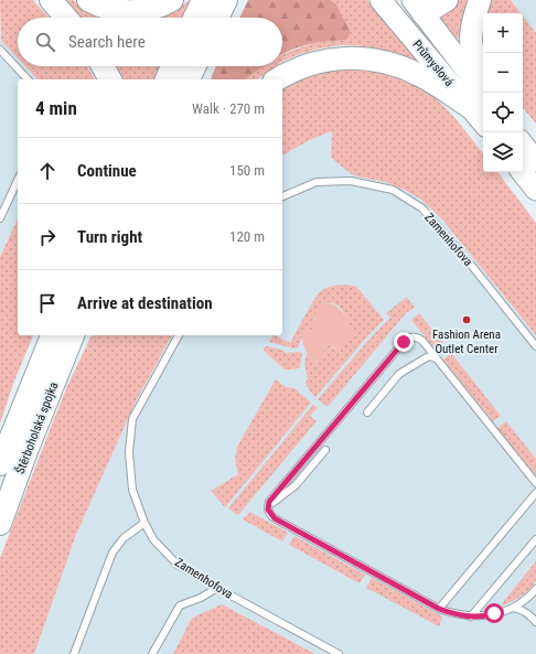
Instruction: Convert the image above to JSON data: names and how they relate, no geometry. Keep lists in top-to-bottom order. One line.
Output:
{"streets":{"highway":["Štěrboholská spojka"],"main road":["Průmyslová"],"lane":["Zamenhofova"]},"places":["Fashion Arena Outlet Center"],"page":{"map_buttons":["+","−"],"search":"Search here","heading":["4 min","Walk · 270 m"],"list":[["Continue","150 m"],["Turn right","120 m"],"Arrive at destination"]}}
